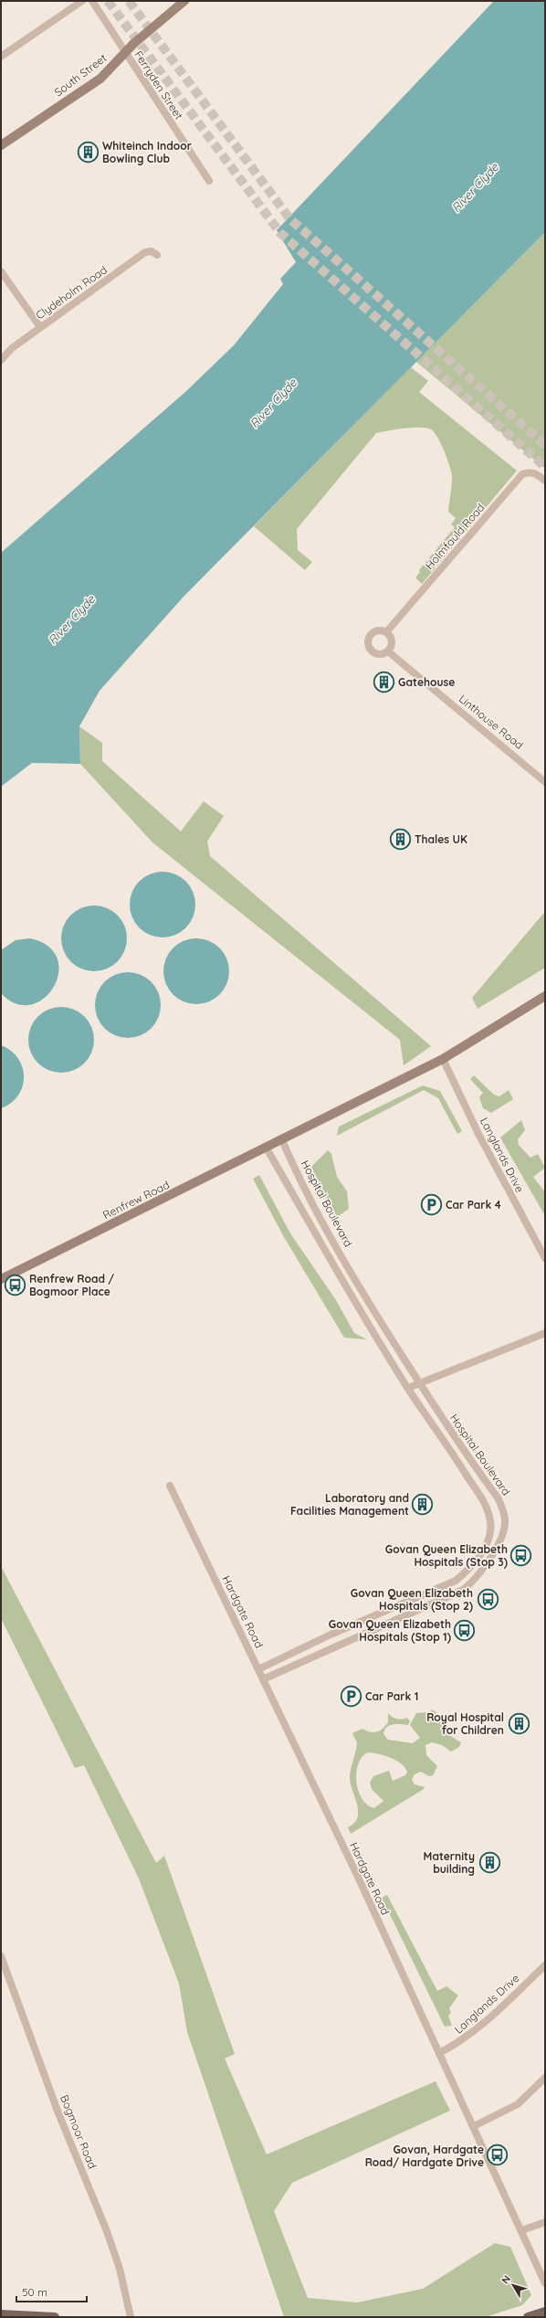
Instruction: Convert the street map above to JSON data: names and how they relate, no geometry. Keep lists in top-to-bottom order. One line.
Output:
{"streets":{"street":["South Street","Ferryden Street","Clydeholm Road","Holmfauld Road","Linthouse Road","Langlands Drive","Renfrew Road","Hospital Boulevard","Hardgate Road","Bogmoor Road"]},"crossings":[["South Street","Ferryden Street"],["Holmfauld Road","Linthouse Road"],["Langlands Drive","Renfrew Road"],["Langlands Drive","Hardgate Road"],["Renfrew Road","Hospital Boulevard"],["Hospital Boulevard","Hardgate Road"]],"water":["River Clyde"],"places":{"building":["Whiteinch Indoor Bowling Club","Gatehouse","Thales UK","Laboratory and Facilities Management","Royal Hospital for Children","Maternity building"],"parking":["Car Park 4","Car Park 1"],"bus stop":["Renfrew Road / Bogmoor Place","Govan Queen Elizabeth Hospitals (Stop 3)","Govan Queen Elizabeth Hospitals (Stop 2)","Govan Queen Elizabeth Hospitals (Stop 1)","Govan, Hardgate Road/ Hardgate Drive"]},"scale_bar":"50 m","north":"top left"}
